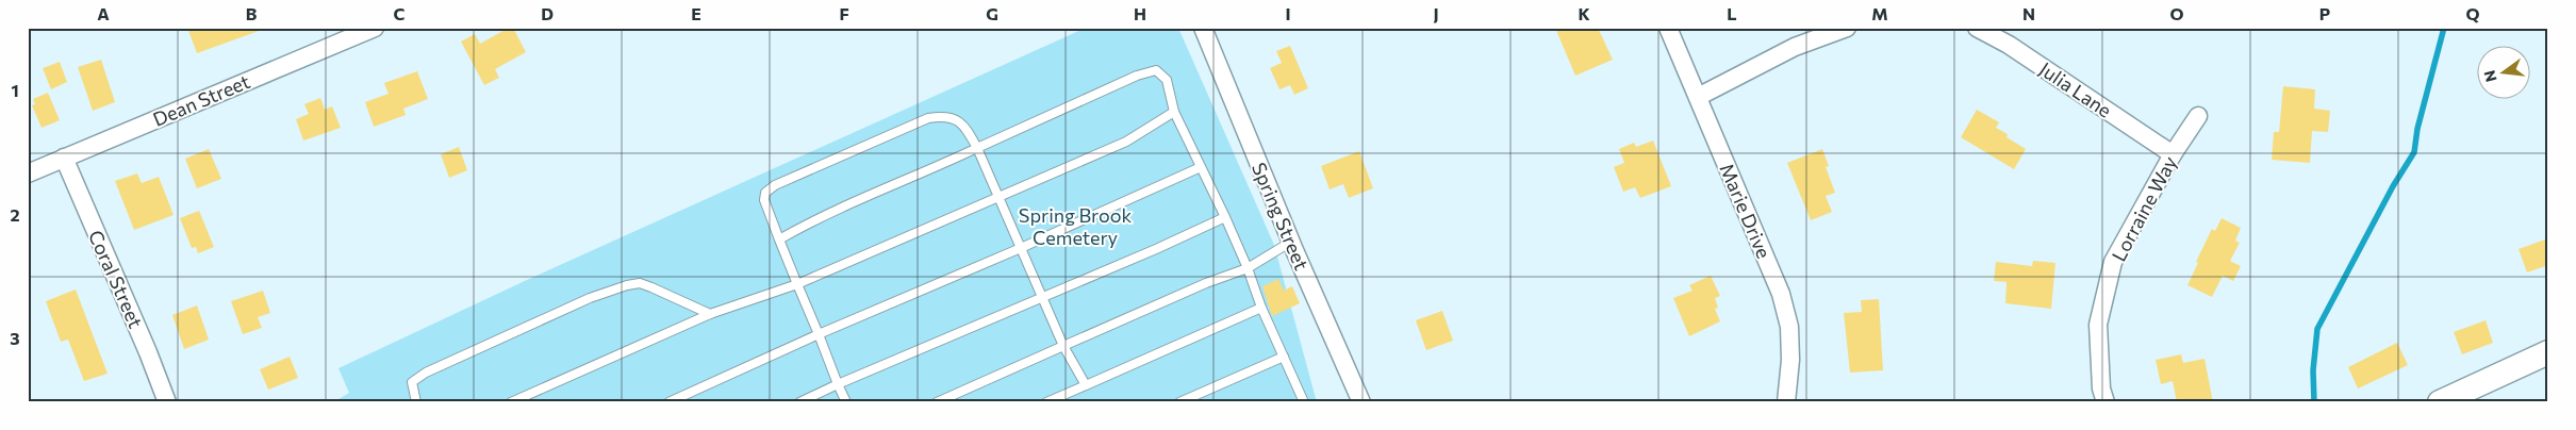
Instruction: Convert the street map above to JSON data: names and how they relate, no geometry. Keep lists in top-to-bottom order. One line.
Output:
{"streets":{"street":["Julia Lane","Dean Street","Lorraine Way","Marie Drive","Spring Street","Coral Street"]},"crossings":[["Julia Lane","Lorraine Way"],["Dean Street","Coral Street"]],"parks":["Spring Brook Cemetery"],"north":"left","grid":{"columns":["A","B","C","D","E","F","G","H","I","J","K","L","M","N","O","P","Q"],"rows":["1","2","3"]}}
